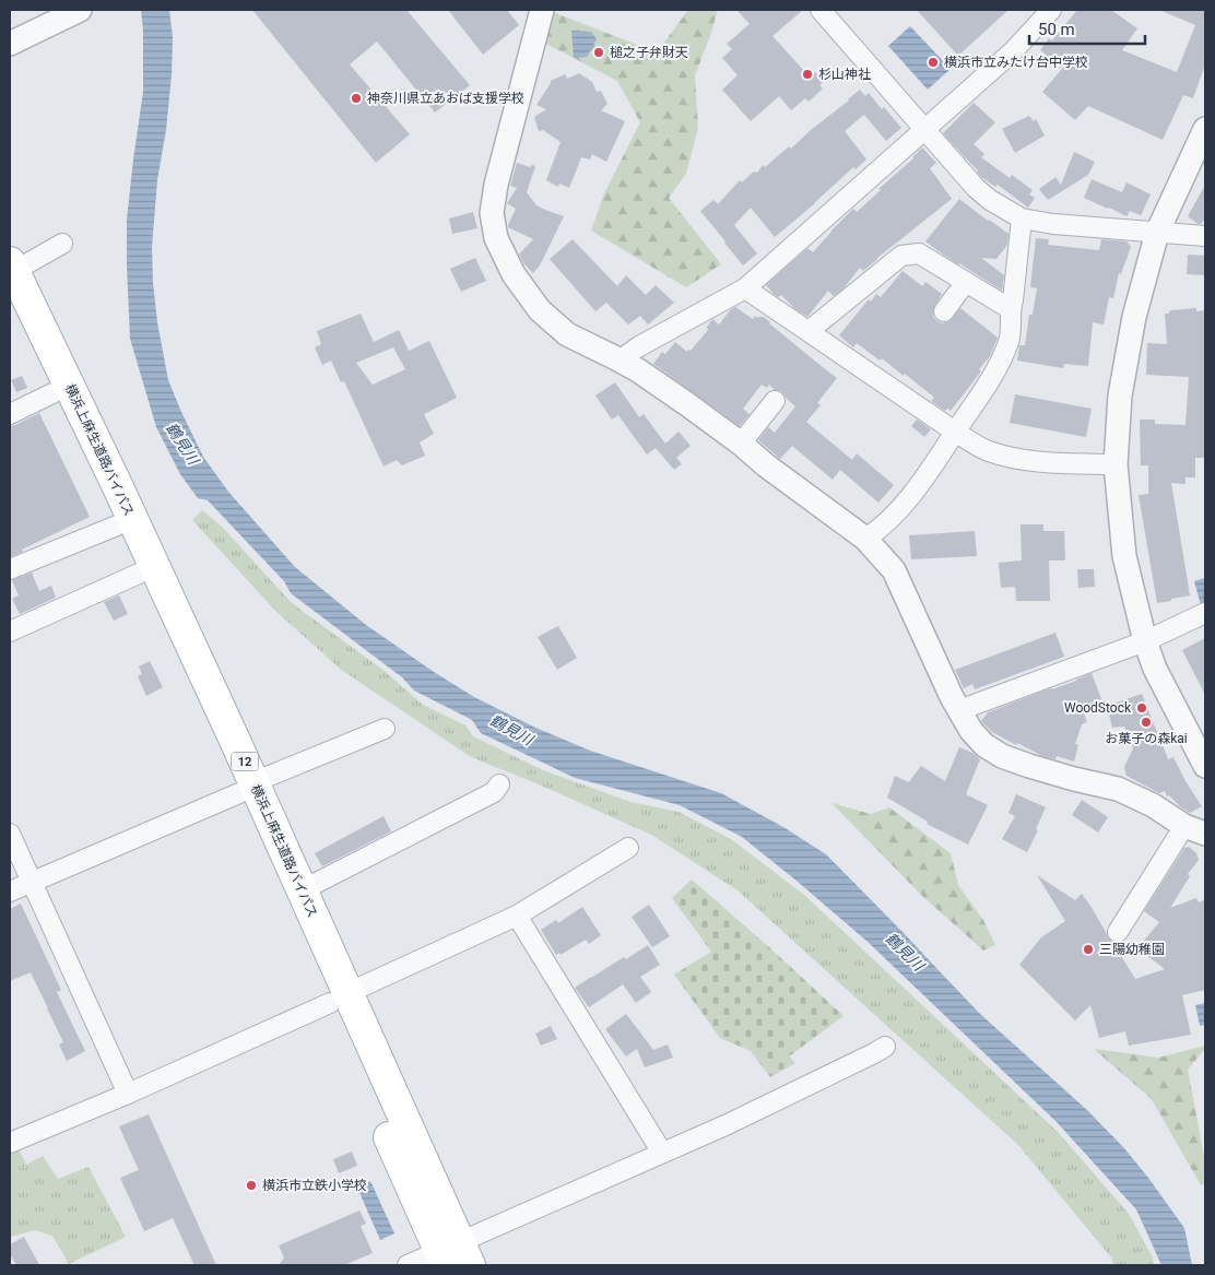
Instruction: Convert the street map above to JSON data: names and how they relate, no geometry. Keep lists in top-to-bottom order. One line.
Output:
{"streets":{"main road":["横浜上麻生道路バイパス","12"]},"water":["鶴見川"],"places":["槌之子弁財天","横浜市立みたけ台中学校","杉山神社","神奈川県立あおば支援学校","WoodStock","お菓子の森kai","三陽幼稚園","横浜市立鉄小学校"],"scale_bar":"50 m"}
